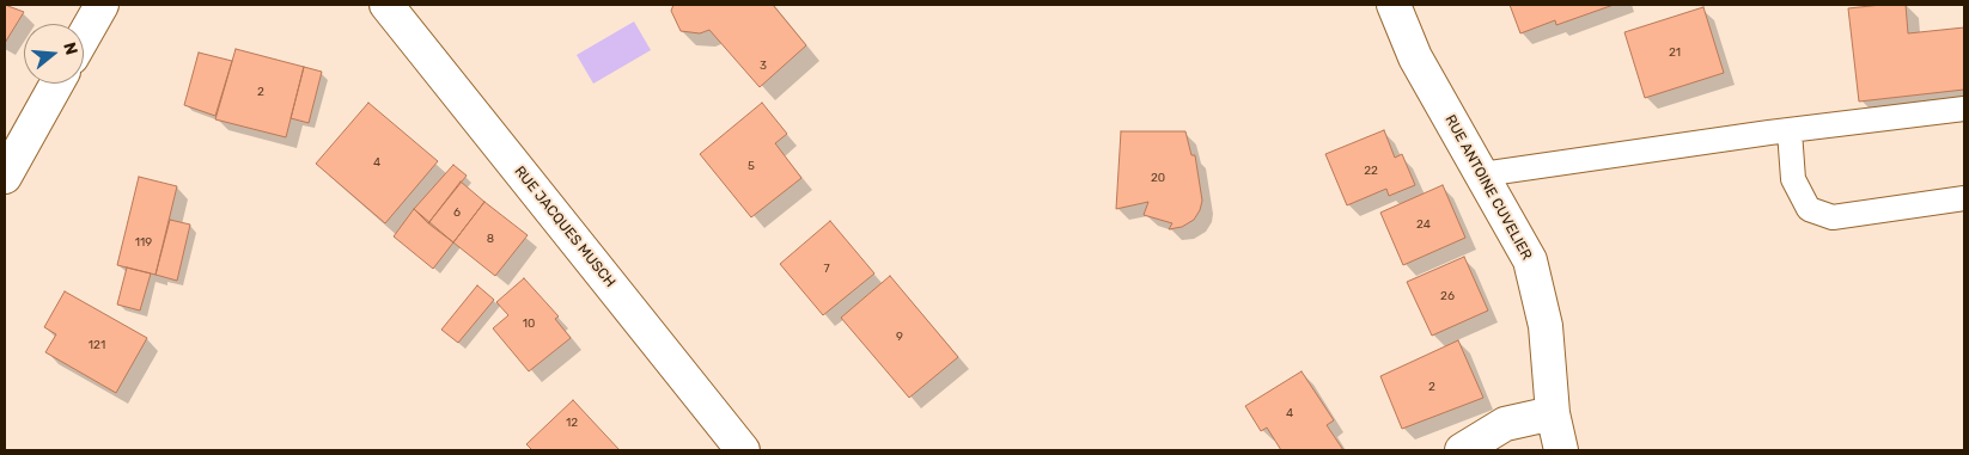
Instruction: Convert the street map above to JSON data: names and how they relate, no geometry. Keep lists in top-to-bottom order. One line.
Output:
{"streets":{"street":["RUE ANTOINE CUVELIER","RUE JACQUES MUSCH"]},"house_numbers":["21","3","2","4","5","22","20","6","24","8","119","7","26","10","9","121","2","4","12"],"north":"right"}
